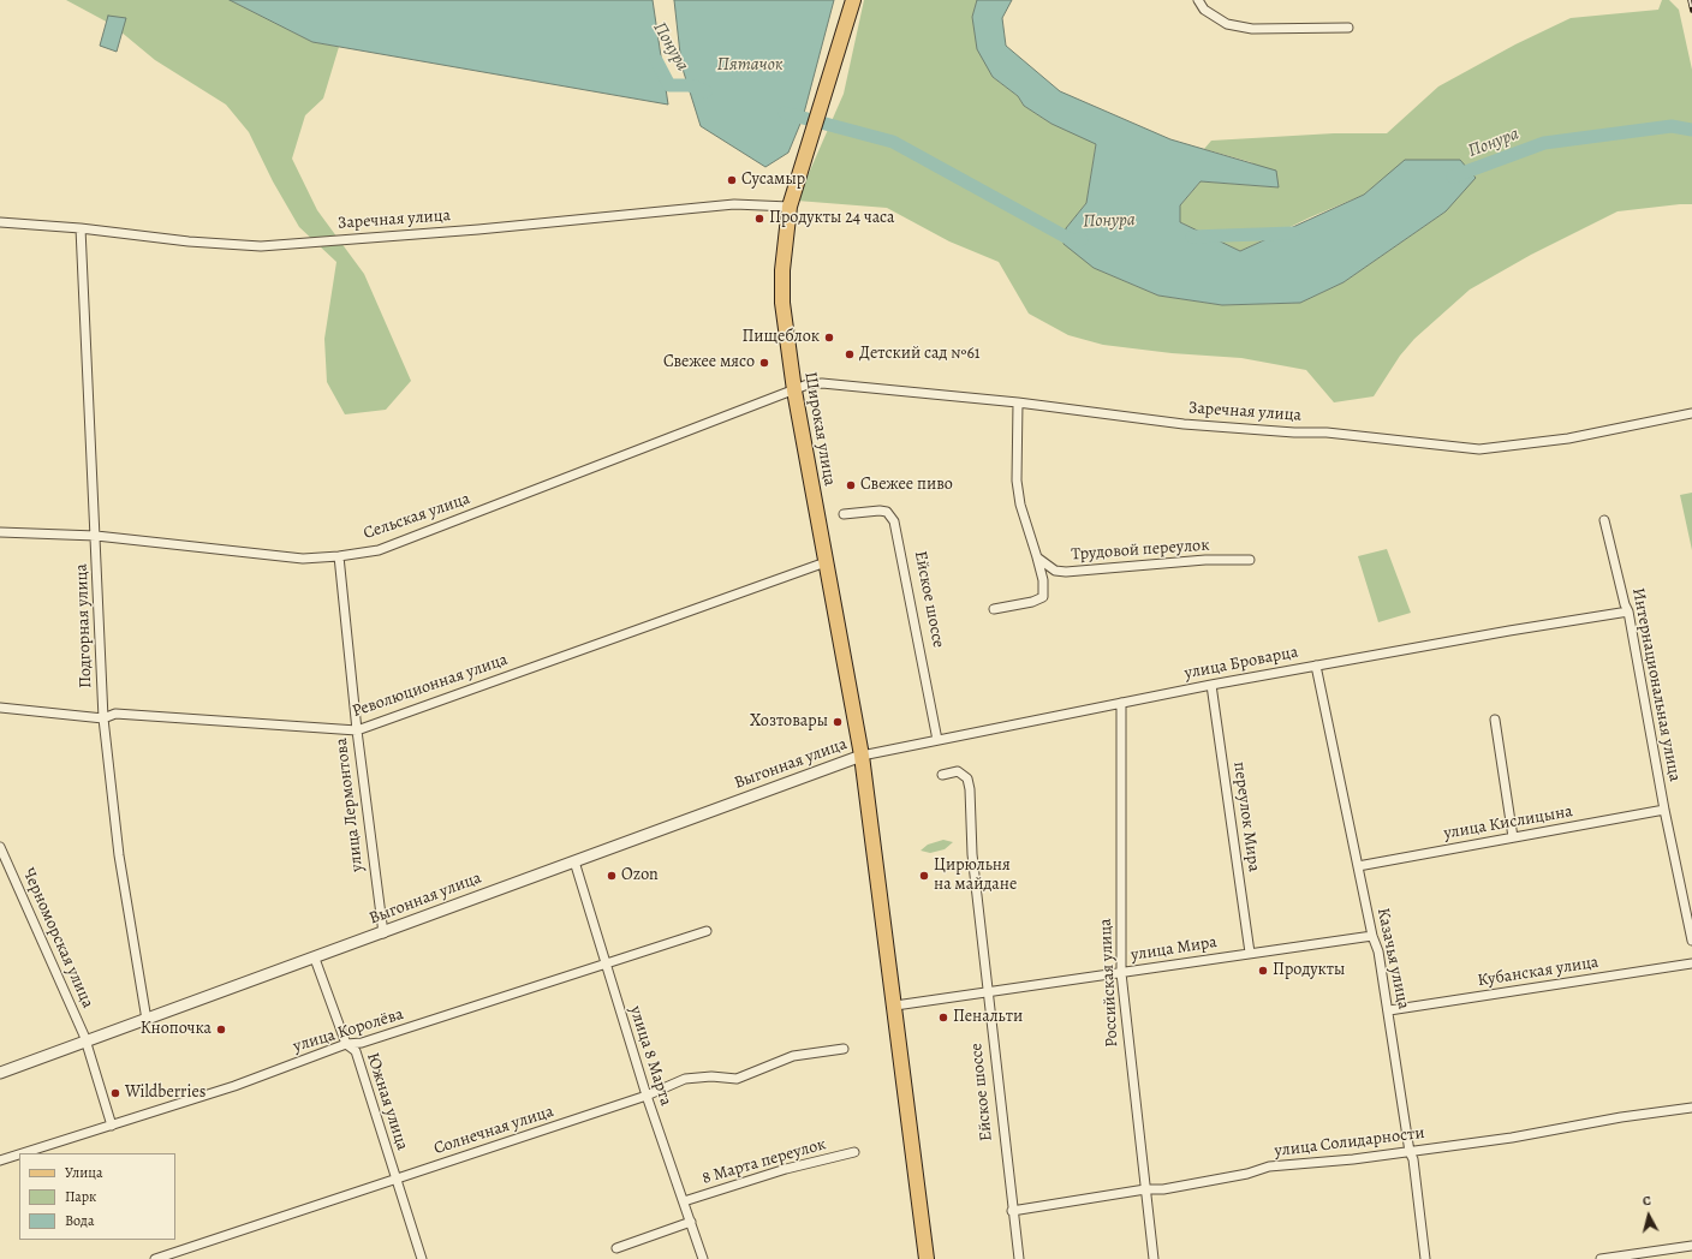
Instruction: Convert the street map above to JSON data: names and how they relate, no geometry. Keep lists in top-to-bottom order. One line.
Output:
{"streets":{"main road":["Широкая улица"],"street":["Заречная улица","Сельская улица","Трудовой переулок","Ейское шоссе","Подгорная улица","улица Броварца","Интернациональная улица","Революционная улица","Выгонная улица","улица Лермонтова","переулок Мира","улица Кислицына","Черноморская улица","улица Мира","Казачья улица","Кубанская улица","Российская улица","улица Королёва","улица 8 Марта","Южная улица","Солнечная улица","улица Солидарности","8 Марта переулок"]},"crossings":[["Заречная улица","Широкая улица"],["Заречная улица","Сельская улица"],["Заречная улица","Подгорная улица"],["Широкая улица","Сельская улица"],["Широкая улица","улица Броварца"],["Широкая улица","Революционная улица"],["Широкая улица","Выгонная улица"],["Сельская улица","Подгорная улица"],["Сельская улица","улица Лермонтова"],["Ейское шоссе","улица Броварца"],["Ейское шоссе","улица Мира"],["Ейское шоссе","улица Солидарности"],["Подгорная улица","Революционная улица"],["Подгорная улица","Выгонная улица"],["улица Броварца","Интернациональная улица"],["улица Броварца","Выгонная улица"],["улица Броварца","переулок Мира"],["улица Броварца","Казачья улица"],["улица Броварца","Российская улица"],["Интернациональная улица","улица Кислицына"],["Революционная улица","улица Лермонтова"],["Выгонная улица","улица Лермонтова"],["Выгонная улица","Черноморская улица"],["Выгонная улица","улица 8 Марта"],["Выгонная улица","Южная улица"],["переулок Мира","улица Мира"],["улица Кислицына","Казачья улица"],["Черноморская улица","улица Королёва"],["улица Мира","Казачья улица"],["улица Мира","Российская улица"],["Казачья улица","Кубанская улица"],["Казачья улица","улица Солидарности"],["Российская улица","улица Солидарности"],["улица Королёва","улица 8 Марта"],["улица Королёва","Южная улица"],["улица 8 Марта","Солнечная улица"],["улица 8 Марта","8 Марта переулок"],["Южная улица","Солнечная улица"]],"water":["Понура","Пятачок"],"places":["Сусамыр","Продукты 24 часа","Пищеблок","Детский сад №61","Свежее мясо","Свежее пиво","Хозтовары","Ozon","Цирюльня на майдане","Продукты","Пенальти","Кнопочка","Wildberries"],"legend":["Улица","Парк","Вода"],"north":"top"}
